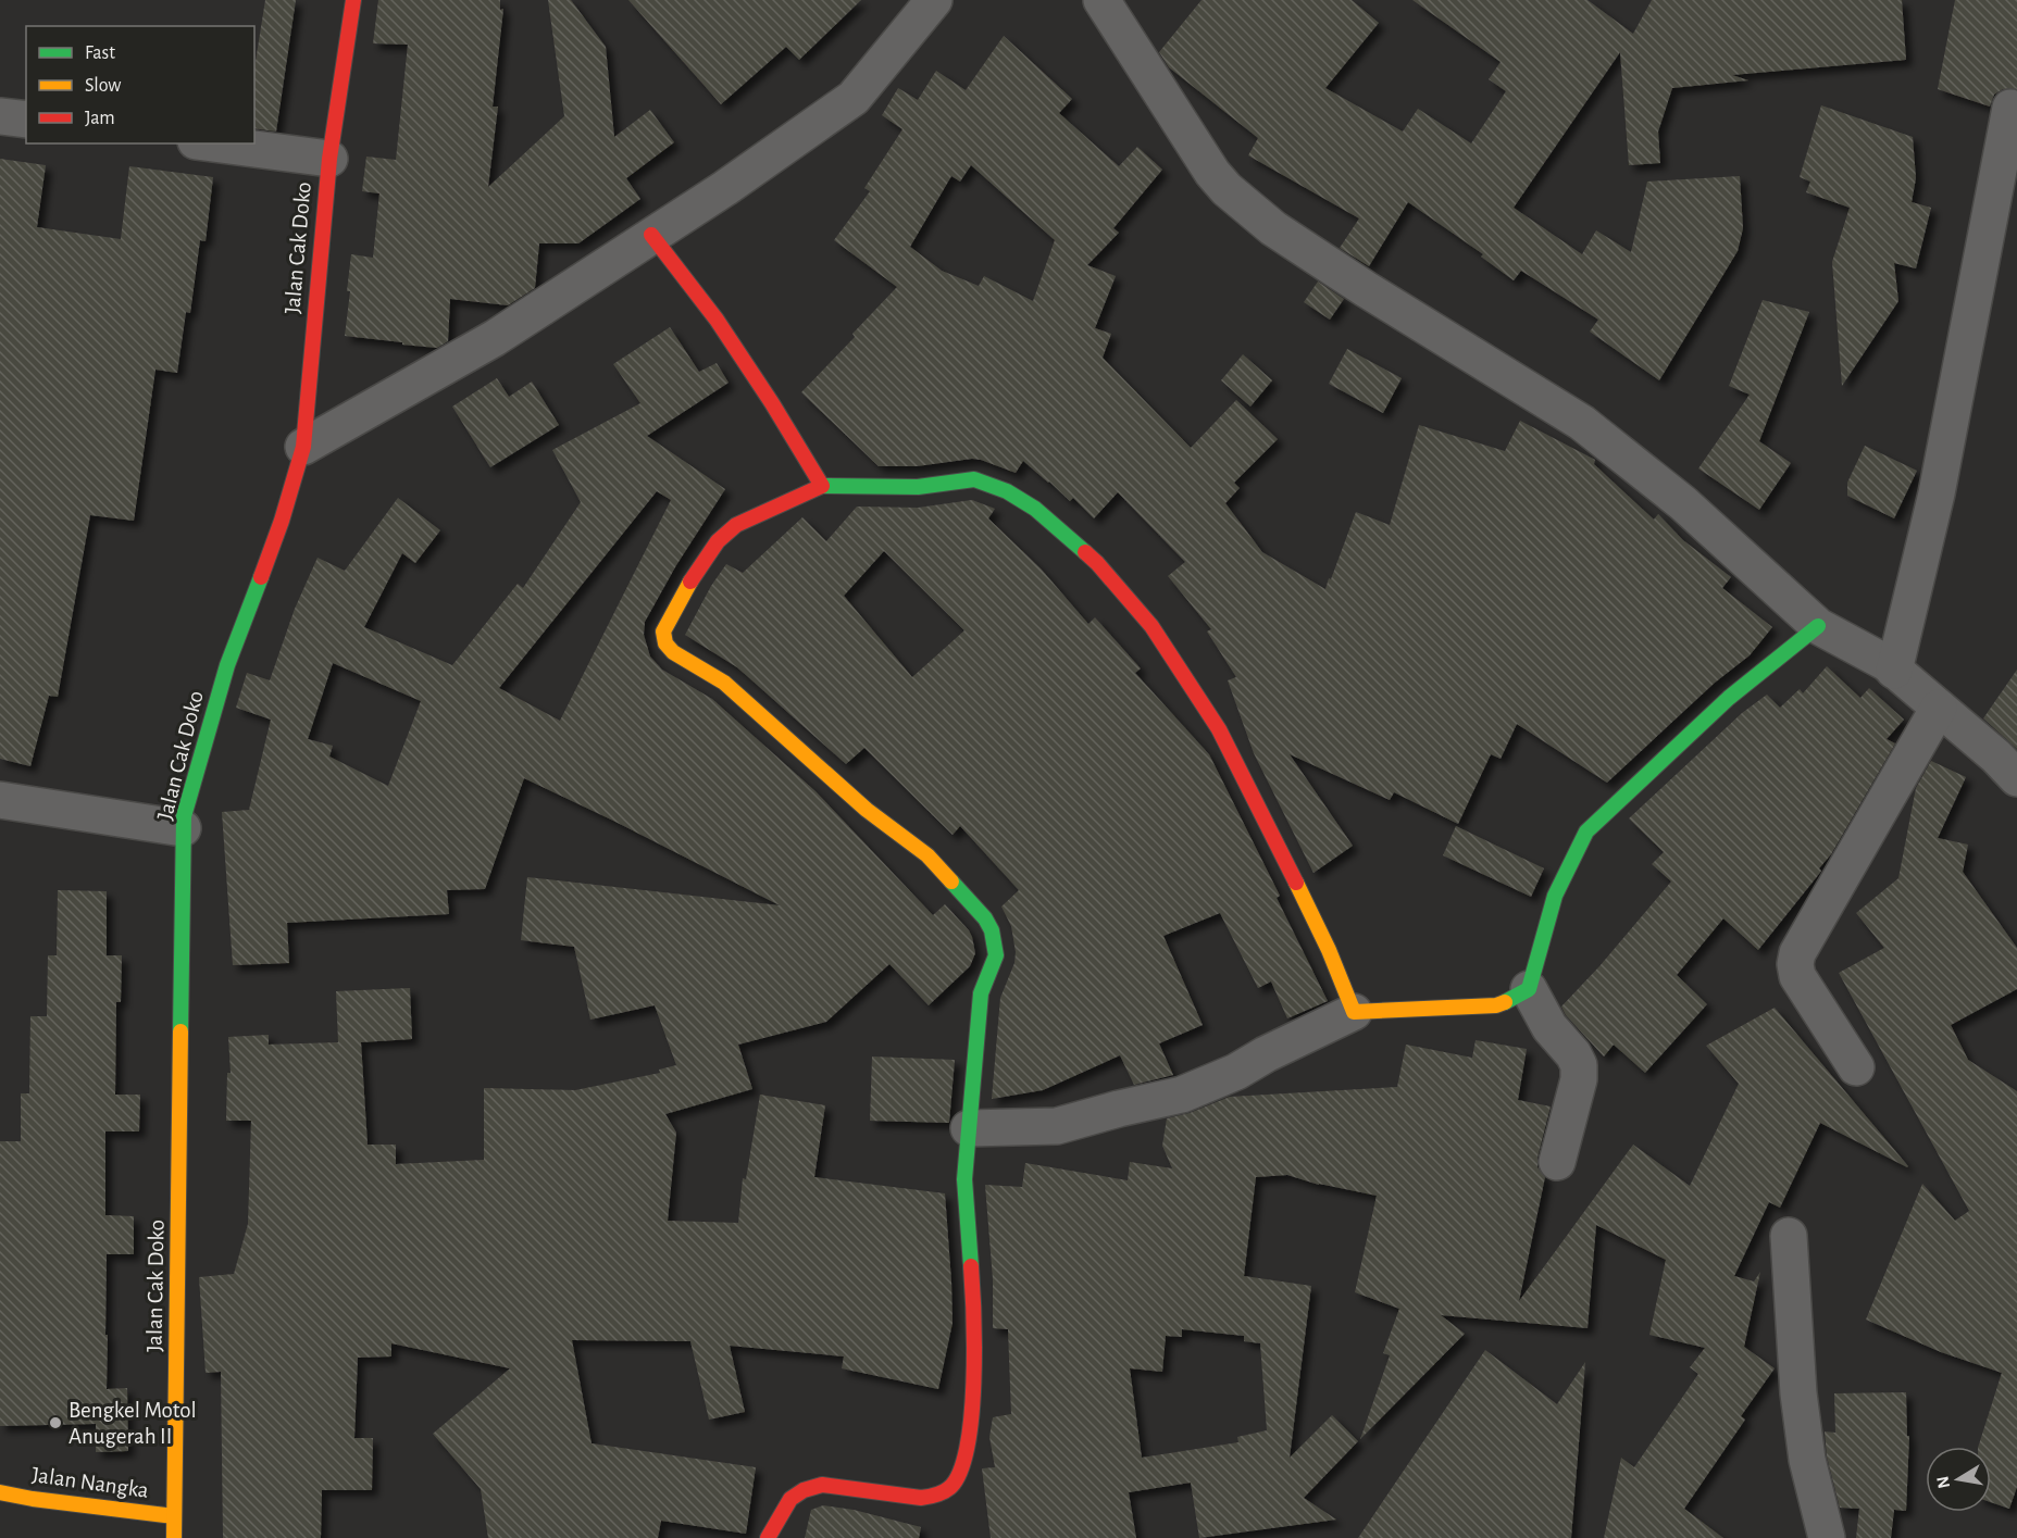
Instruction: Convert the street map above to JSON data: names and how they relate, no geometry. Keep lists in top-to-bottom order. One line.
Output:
{"streets":{"street":["Jalan Cak Doko","Jalan Nangka"]},"crossings":[["Jalan Cak Doko","Jalan Nangka"]],"places":["Bengkel Motol Anugerah II"],"legend":["Fast","Slow","Jam"],"north":"left"}
